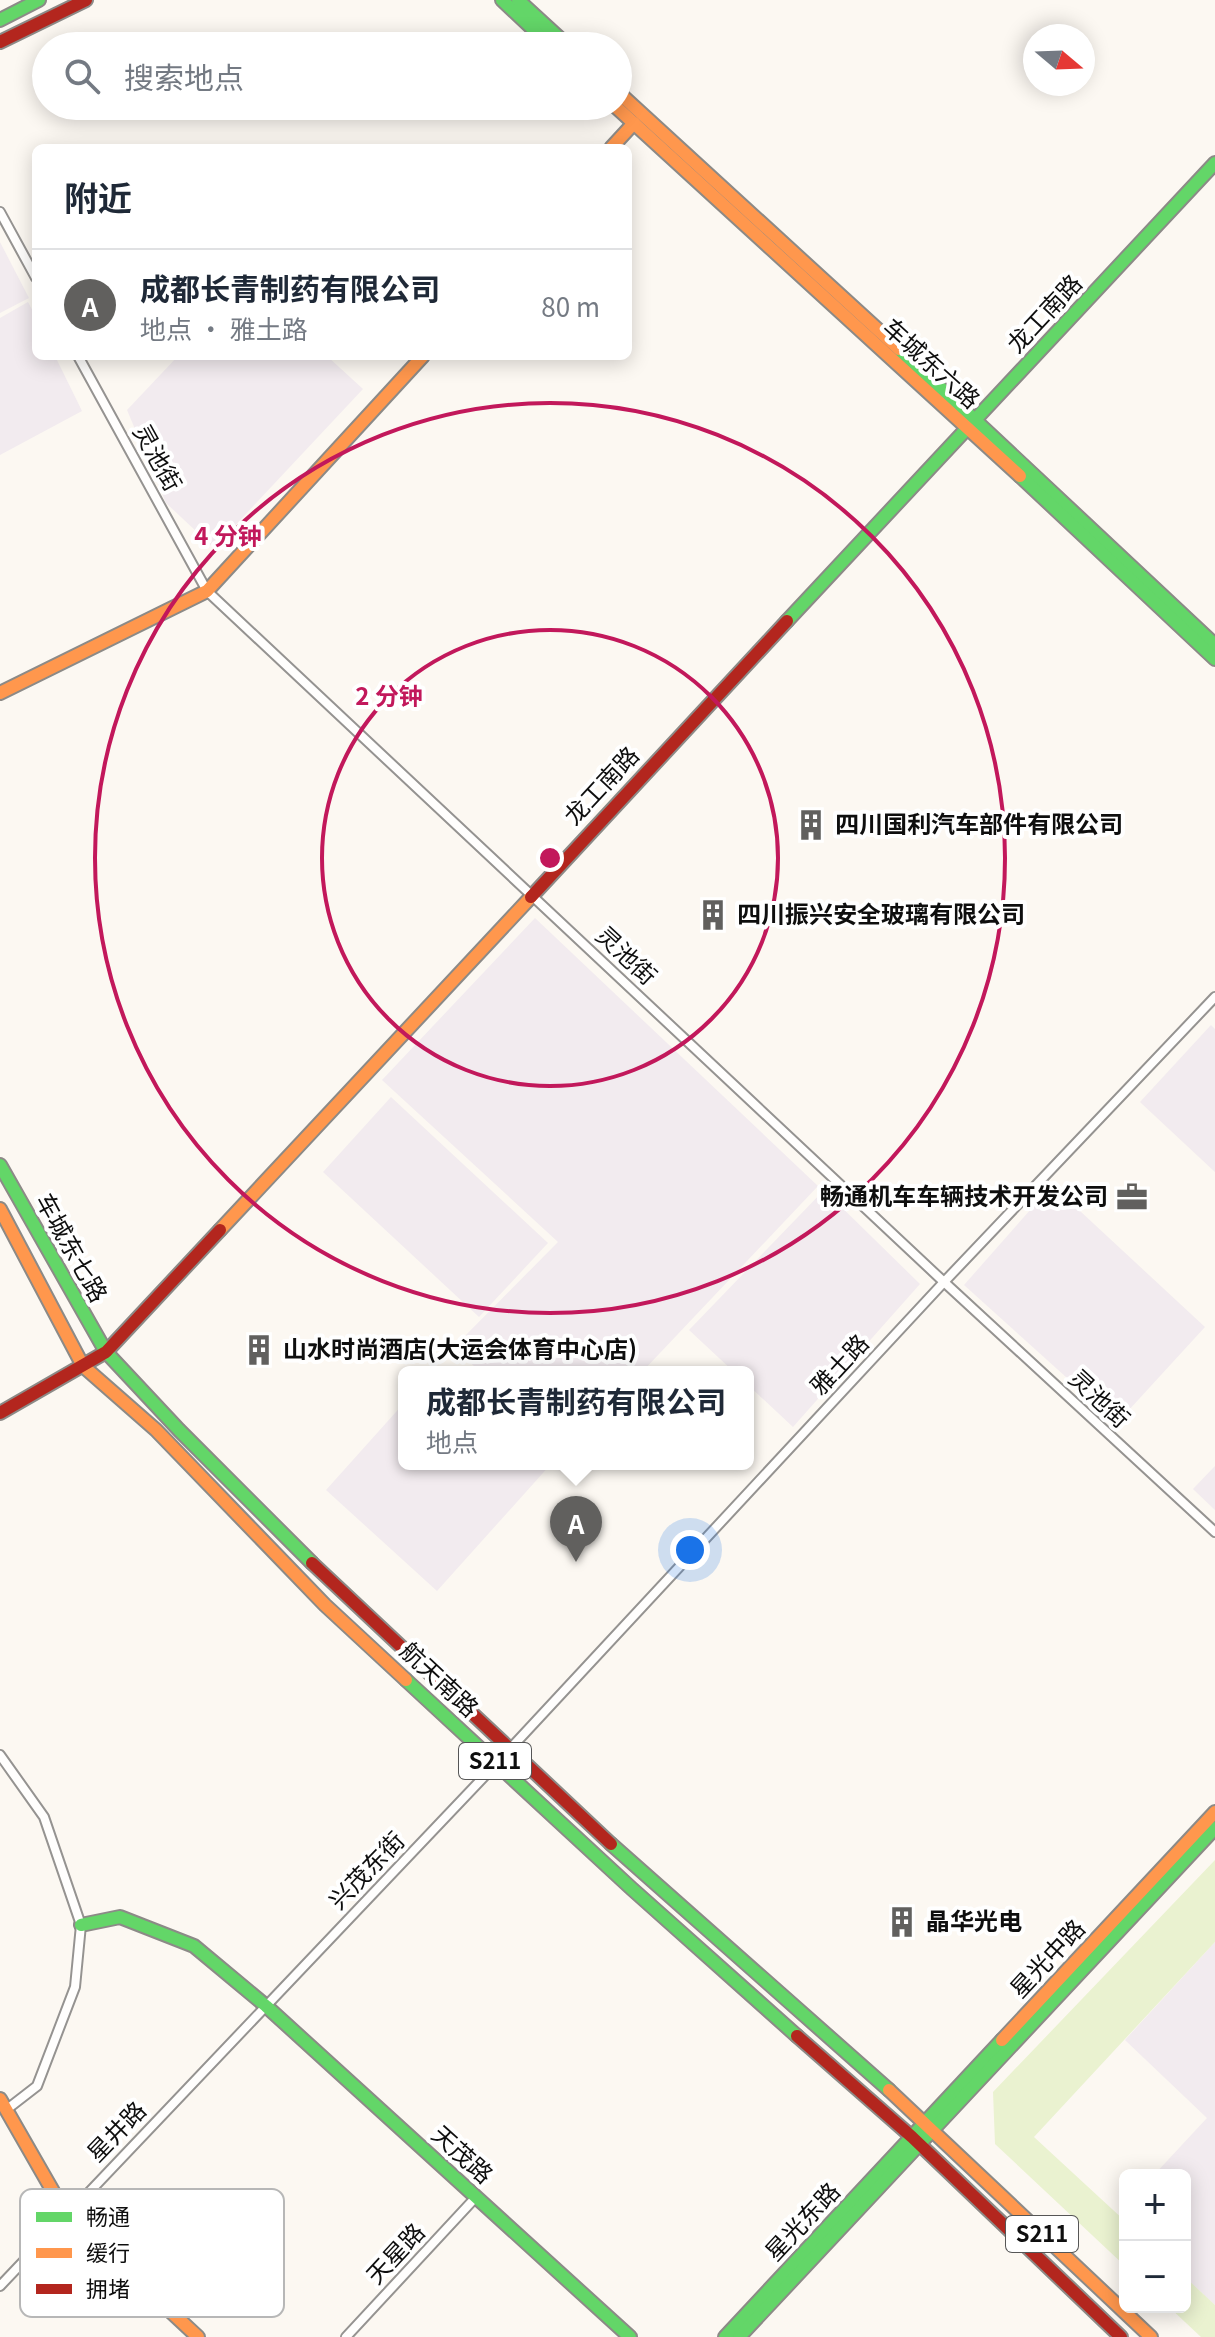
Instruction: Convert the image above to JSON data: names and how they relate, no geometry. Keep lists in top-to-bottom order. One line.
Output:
{"streets":{"main road":["龙工南路","车城东六路","车城东七路","航天南路","S211","星光中路","天茂路","星光东路"],"street":["灵池街","雅土路","兴茂东街","星井路","天星路"]},"crossings":[["龙工南路","车城东六路"],["龙工南路","灵池街"],["龙工南路","车城东七路"],["龙工南路","航天南路"],["灵池街","雅土路"],["车城东七路","航天南路"],["雅土路","航天南路"],["雅土路","兴茂东街"],["航天南路","S211"],["航天南路","兴茂东街"],["航天南路","星光中路"],["航天南路","星光东路"],["S211","星光中路"],["S211","星光东路"],["兴茂东街","星井路"],["兴茂东街","天茂路"],["星光中路","星光东路"],["星井路","天茂路"],["天茂路","天星路"]],"places":{"building":["四川国利汽车部件有限公司","四川振兴安全玻璃有限公司","山水时尚酒店(大运会体育中心店)","晶华光电"],"office":["畅通机车车辆技术开发公司"]},"legend":["畅通","缓行","拥堵"],"north":"right","page":{"search":"搜索地点","heading":"附近","list":[{"mark":"A","name":"成都长青制药有限公司","note":"地点 · 雅土路","value":"80 m"}],"popup":["成都长青制药有限公司","地点"],"pins":"A","map_buttons":["+","−"]},"rings":["4 分钟","2 分钟"]}
